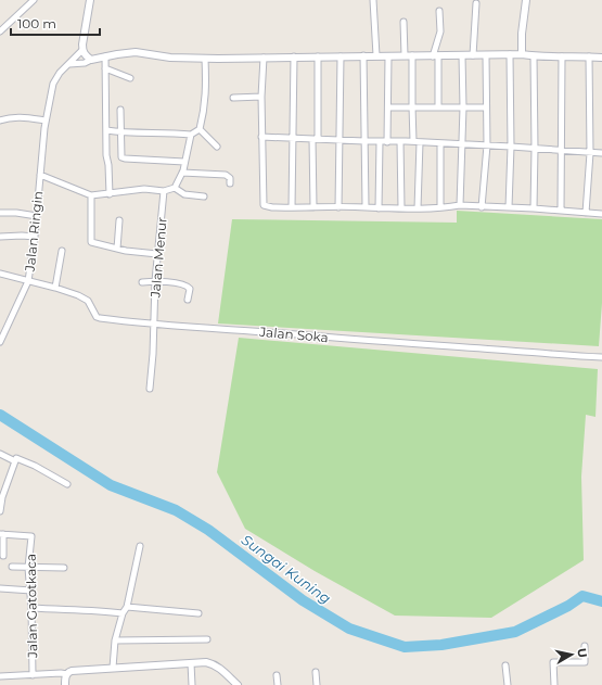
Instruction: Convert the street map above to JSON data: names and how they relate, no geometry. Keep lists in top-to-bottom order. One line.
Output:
{"streets":{"street":["Jalan Ringin","Jalan Menur","Jalan Soka","Jalan Gatotkaca"]},"crossings":[["Jalan Ringin","Jalan Soka"],["Jalan Menur","Jalan Soka"]],"water":["Sungai Kuning"],"scale_bar":"100 m","north":"right"}
